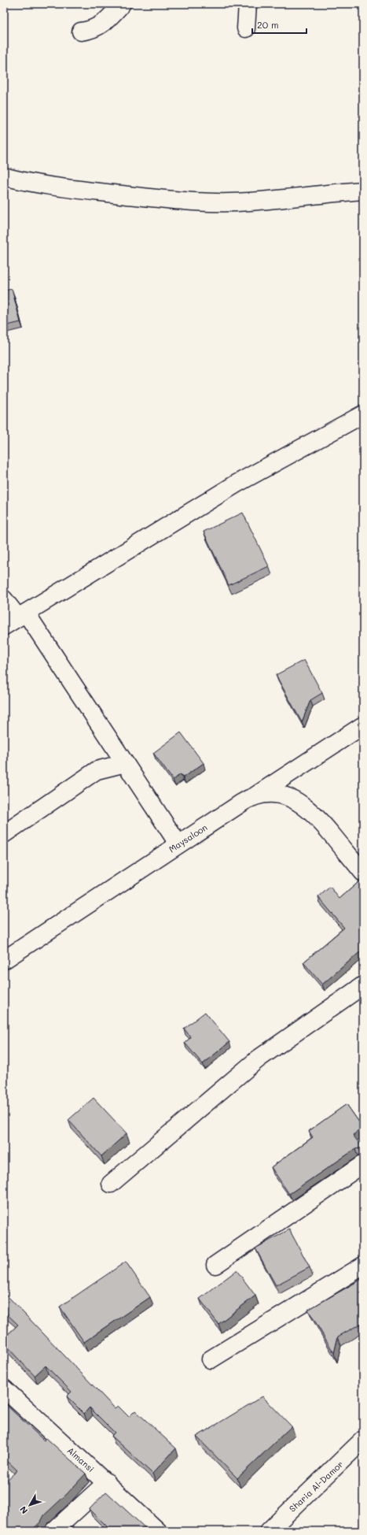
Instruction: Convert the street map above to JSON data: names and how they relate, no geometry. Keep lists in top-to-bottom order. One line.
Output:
{"streets":{"street":["Maysaloon","Almansi","Sharia Al-Damor"]},"scale_bar":"20 m","north":"bottom left"}
